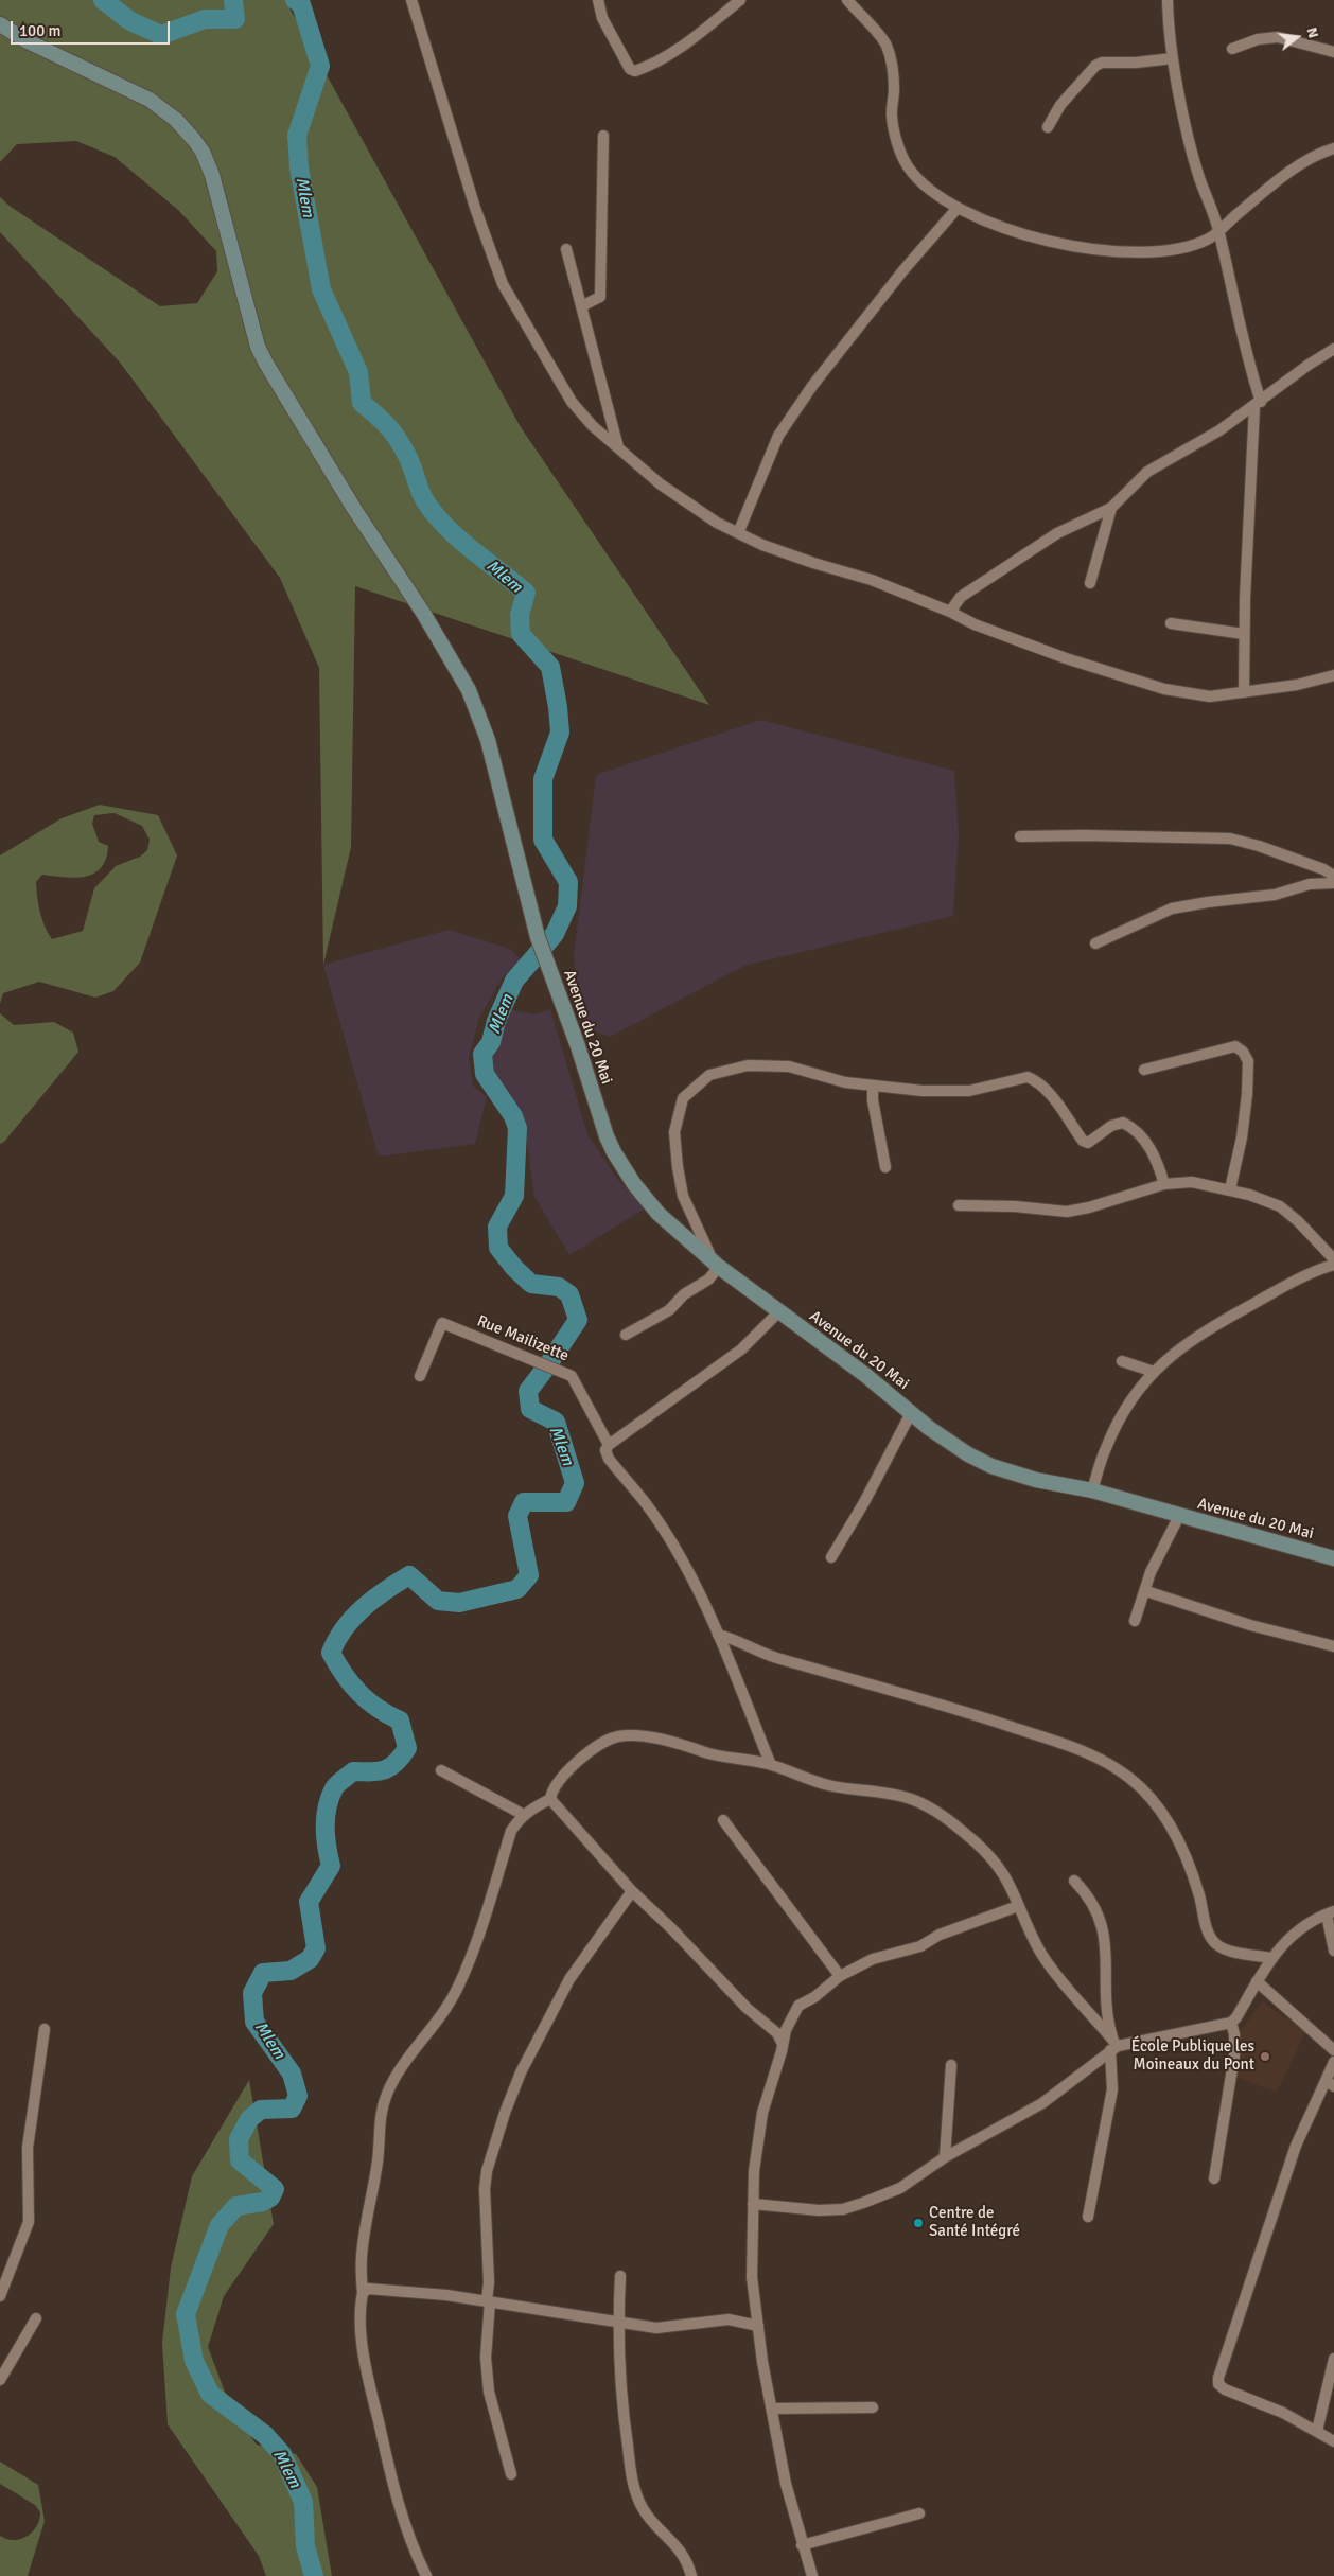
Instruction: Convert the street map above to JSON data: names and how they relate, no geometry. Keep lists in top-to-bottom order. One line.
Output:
{"streets":{"main road":["Avenue du 20 Mai"],"street":["Rue Mailizette"]},"water":["Mlem"],"places":["École Publique les Moineaux du Pont","Centre de Santé Intégré"],"scale_bar":"100 m","north":"right"}
